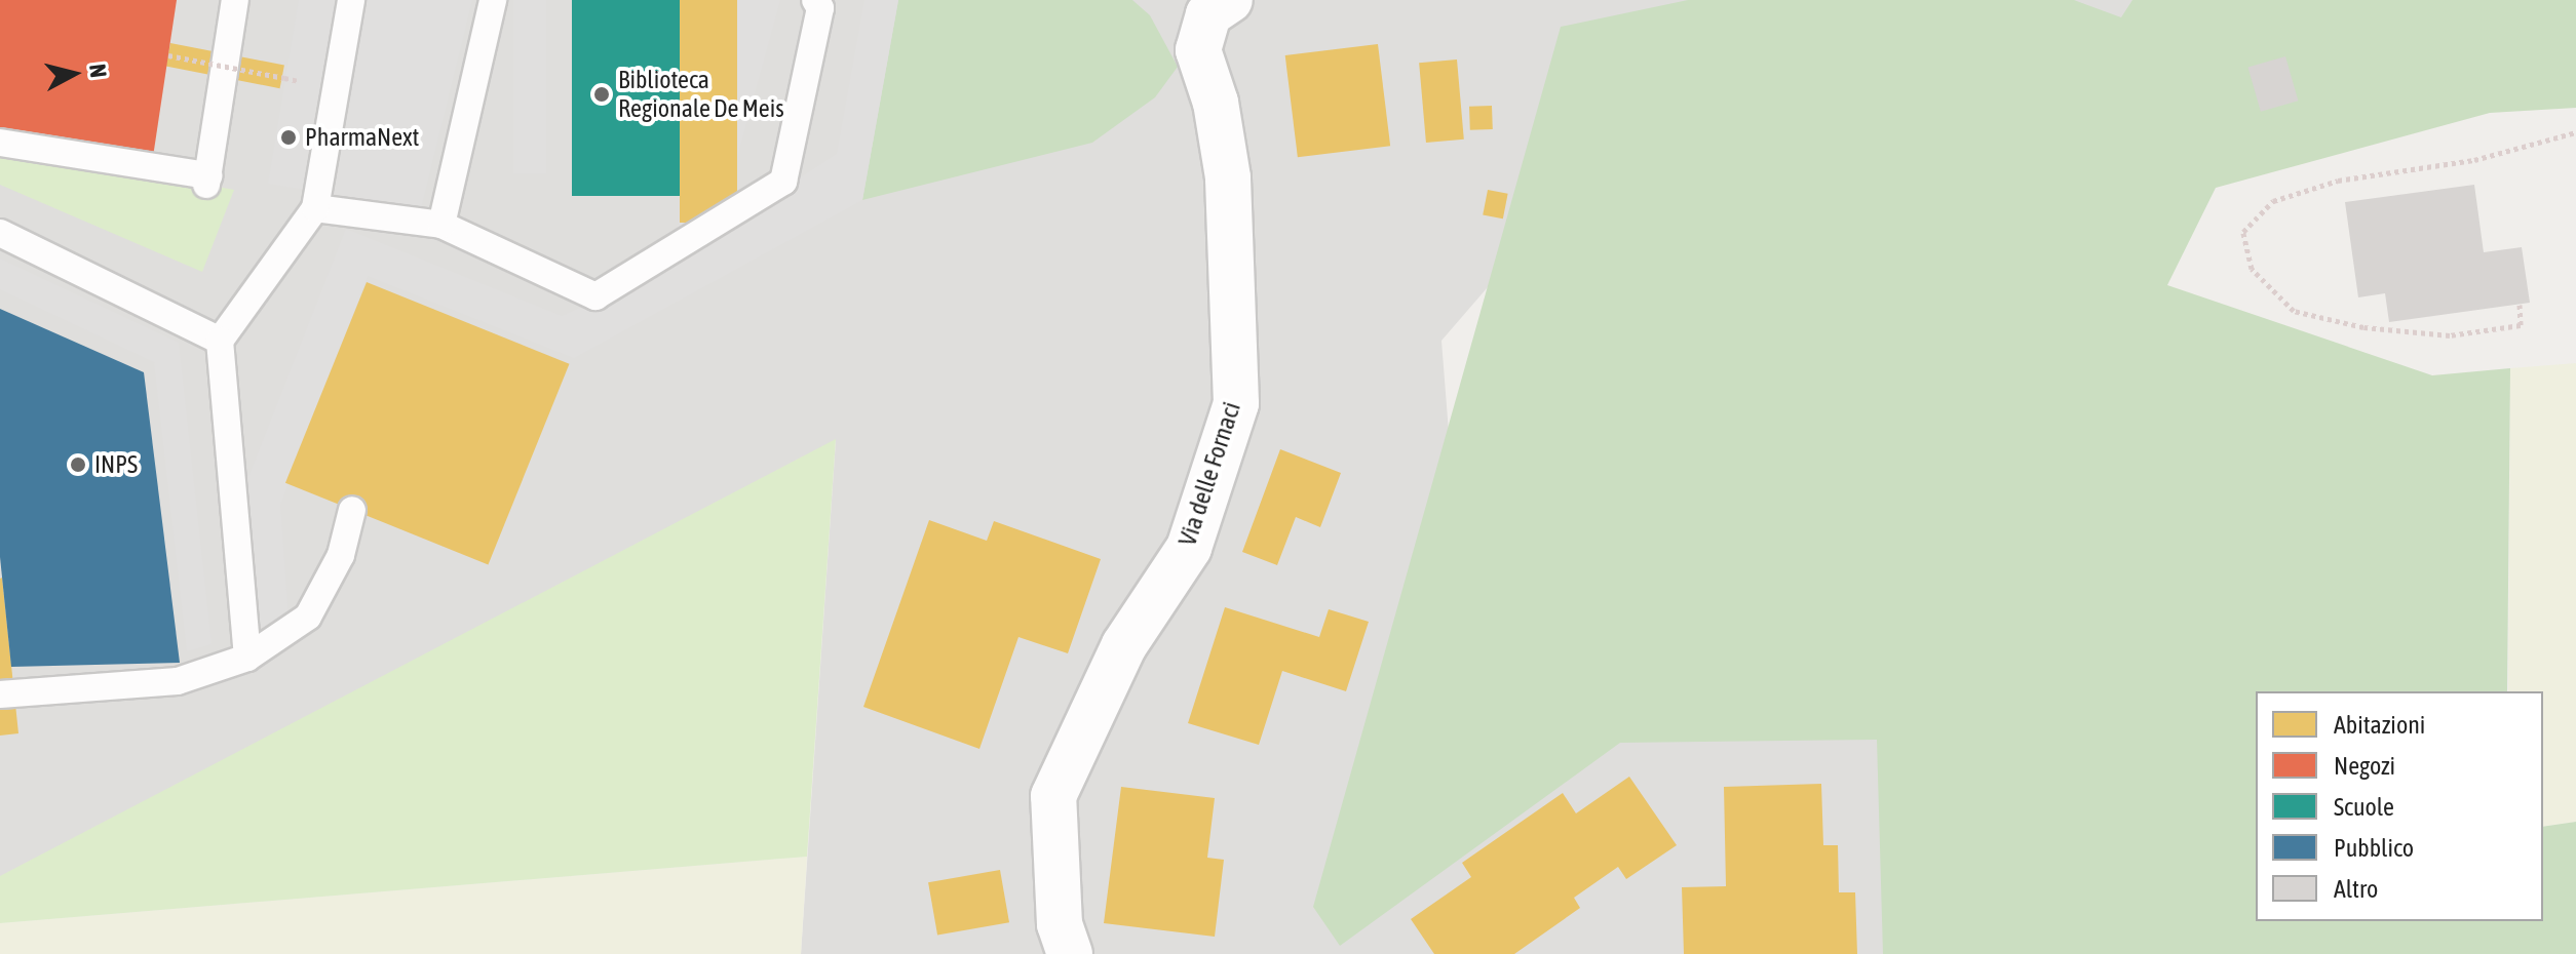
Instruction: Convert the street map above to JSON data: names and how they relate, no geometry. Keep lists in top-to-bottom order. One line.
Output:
{"streets":{"street":["Via delle Fornaci"]},"places":["Biblioteca Regionale De Meis","PharmaNext","INPS"],"legend":["Abitazioni","Negozi","Scuole","Pubblico","Altro"],"north":"right"}
